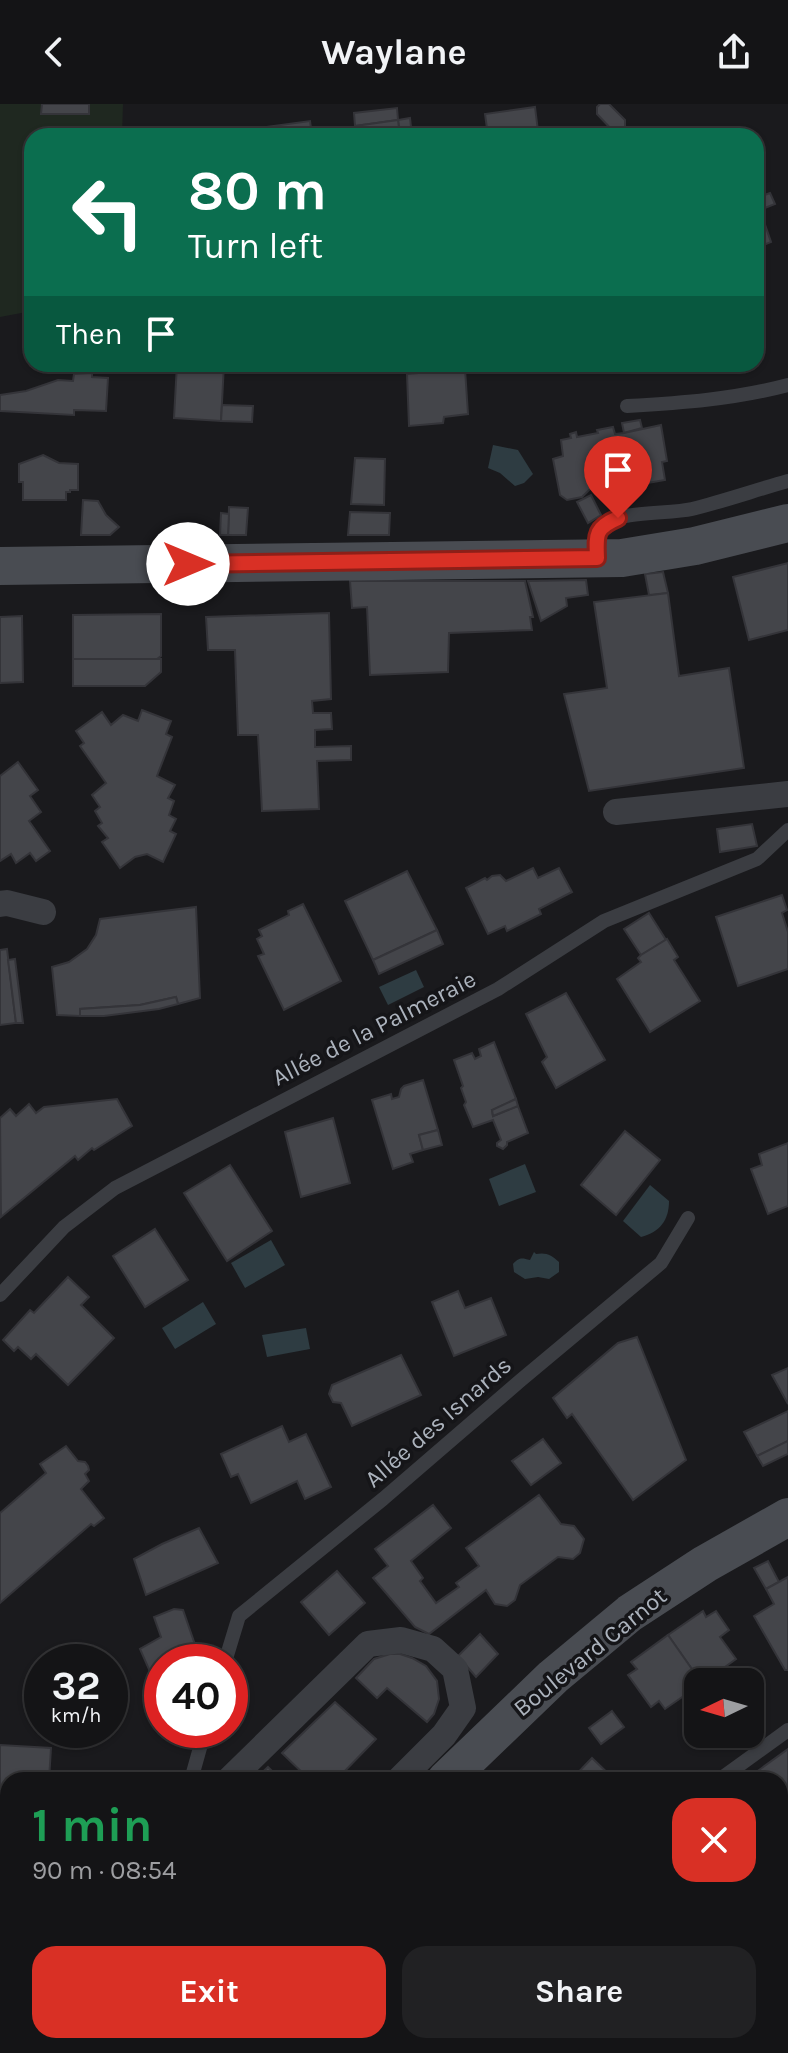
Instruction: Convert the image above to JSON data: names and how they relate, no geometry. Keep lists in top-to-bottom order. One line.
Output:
{"streets":{"street":["Boulevard Carnot"],"lane":["Allée de la Palmeraie","Allée des Isnards"]},"north":"left","page":{"header":"Waylane","turn":["80 m","Turn left"],"then":"Then","speed":"32 km/h","limit":"40","heading":["1 min","90 m · 08:54"],"buttons":["Exit","Share"]}}
